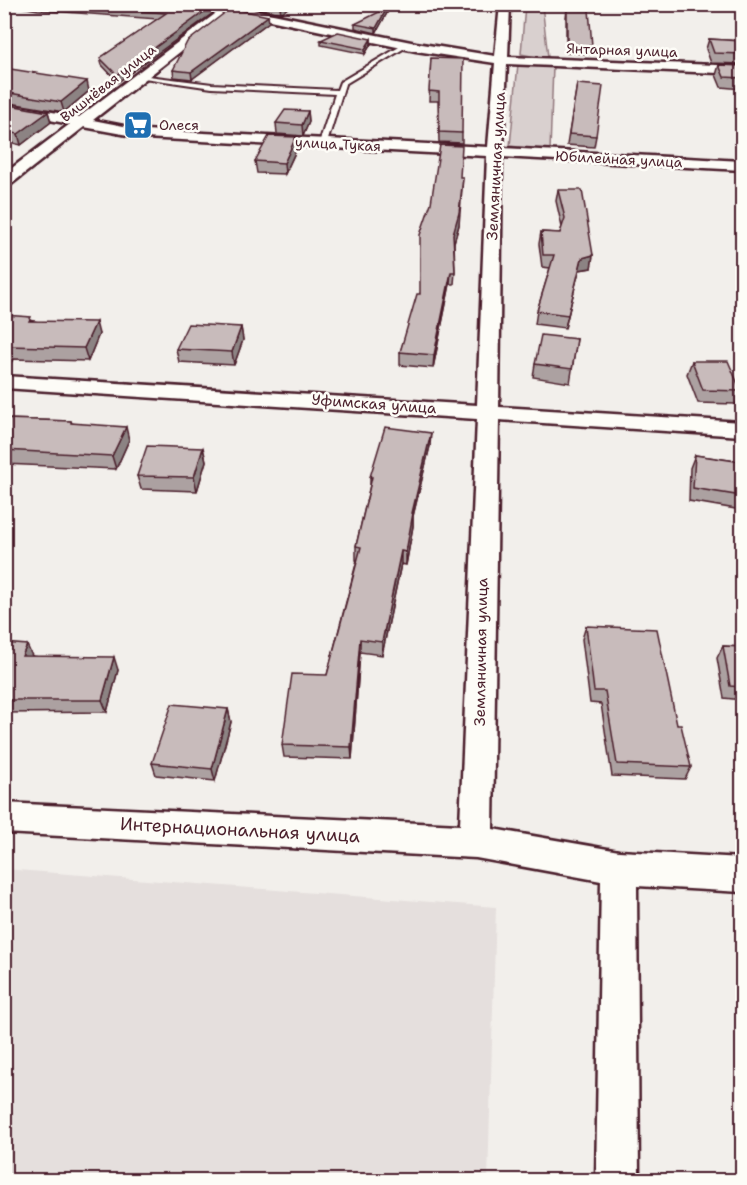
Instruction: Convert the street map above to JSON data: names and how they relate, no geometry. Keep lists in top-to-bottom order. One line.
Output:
{"streets":{"street":["Янтарная улица","Вишнёвая улица","улица Тукая","Юбилейная улица","Земляничная улица","Уфимская улица","Интернациональная улица"]},"crossings":[["Янтарная улица","Вишнёвая улица"],["Янтарная улица","Земляничная улица"],["Вишнёвая улица","улица Тукая"],["улица Тукая","Юбилейная улица"],["улица Тукая","Земляничная улица"],["Юбилейная улица","Земляничная улица"],["Земляничная улица","Уфимская улица"],["Земляничная улица","Интернациональная улица"]],"places":{"supermarket":["Олеся"]}}
